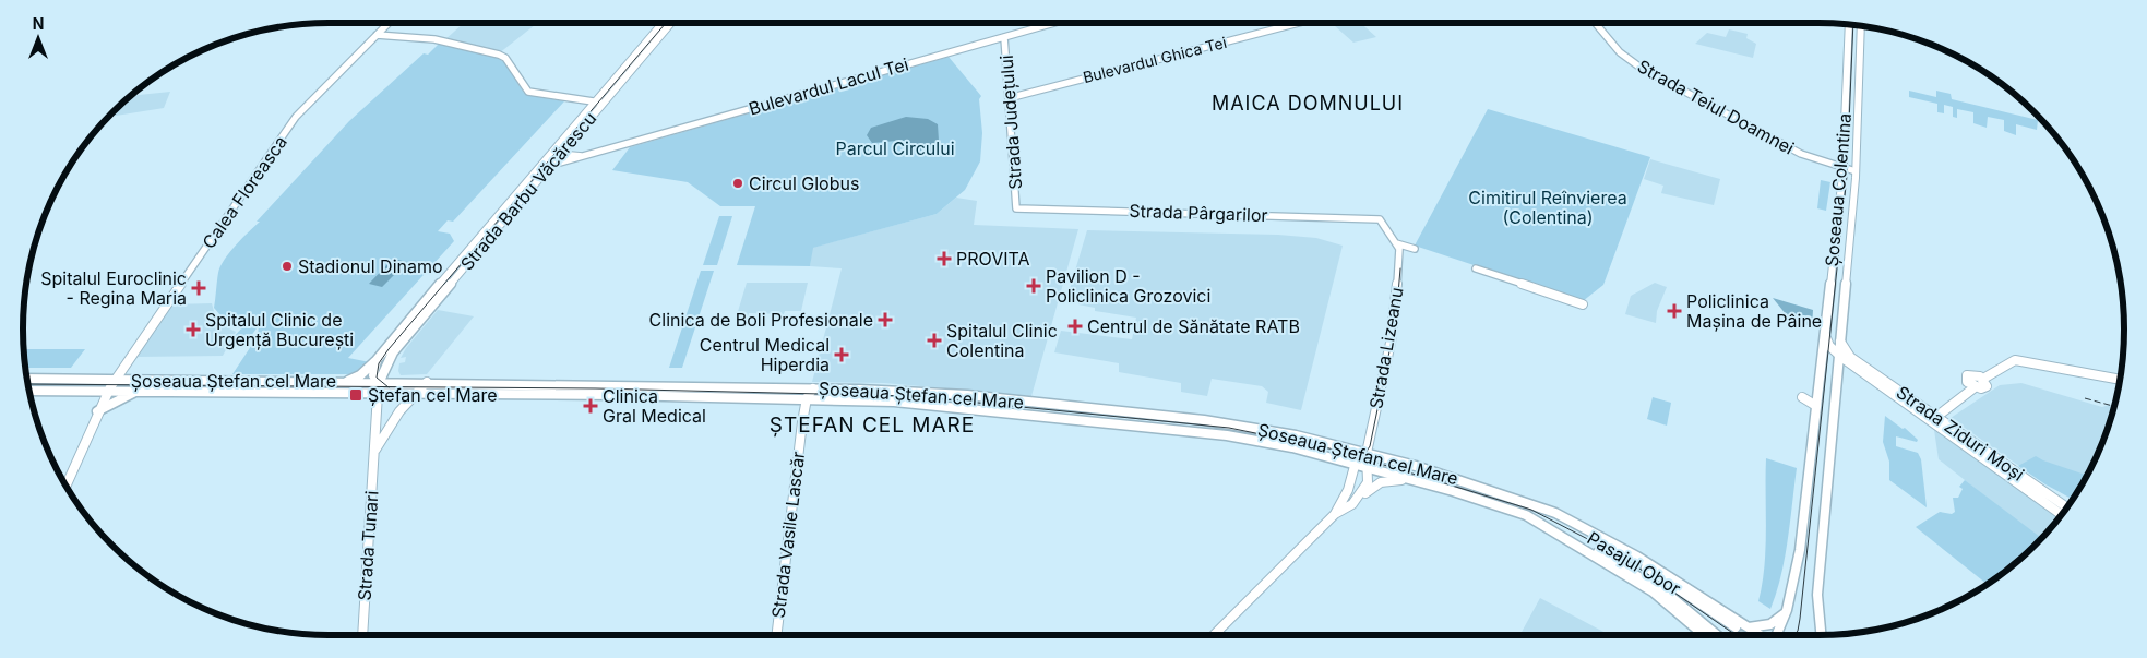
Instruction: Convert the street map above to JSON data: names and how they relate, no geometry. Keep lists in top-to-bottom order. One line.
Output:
{"streets":{"main road":["Șoseaua Colentina","Strada Barbu Văcărescu","Șoseaua Ștefan cel Mare","Strada Tunari","Pasajul Obor"],"street":["Bulevardul Ghica Tei","Bulevardul Lacul Tei","Strada Teiul Doamnei","Strada Județului","Calea Floreasca","Strada Pârgarilor","Strada Lizeanu","Strada Ziduri Moși","Strada Vasile Lascăr"]},"crossings":[["Bulevardul Ghica Tei","Strada Județului"],["Bulevardul Lacul Tei","Strada Județului"],["Bulevardul Lacul Tei","Strada Barbu Văcărescu"],["Strada Teiul Doamnei","Șoseaua Colentina"],["Strada Județului","Strada Pârgarilor"],["Șoseaua Colentina","Strada Ziduri Moși"],["Strada Barbu Văcărescu","Șoseaua Ștefan cel Mare"],["Strada Barbu Văcărescu","Strada Tunari"],["Calea Floreasca","Șoseaua Ștefan cel Mare"],["Strada Pârgarilor","Strada Lizeanu"],["Strada Lizeanu","Șoseaua Ștefan cel Mare"],["Șoseaua Ștefan cel Mare","Strada Vasile Lascăr"],["Șoseaua Ștefan cel Mare","Strada Tunari"],["Șoseaua Ștefan cel Mare","Pasajul Obor"]],"districts":["MAICA DOMNULUI","ȘTEFAN CEL MARE"],"parks":["Parcul Circului","Cimitirul Reînvierea (Colentina)"],"places":{"other":["Circul Globus","Stadionul Dinamo"],"health":["PROVITA","Pavilion D - Policlinica Grozovici","Spitalul Euroclinic - Regina Maria","Policlinica Mașina de Pâine","Clinica de Boli Profesionale","Centrul de Sănătate RATB","Spitalul Clinic de Urgență București","Spitalul Clinic Colentina","Centrul Medical Hiperdia","Clinica Gral Medical"],"transit":["Ștefan cel Mare"]},"north":"top"}
